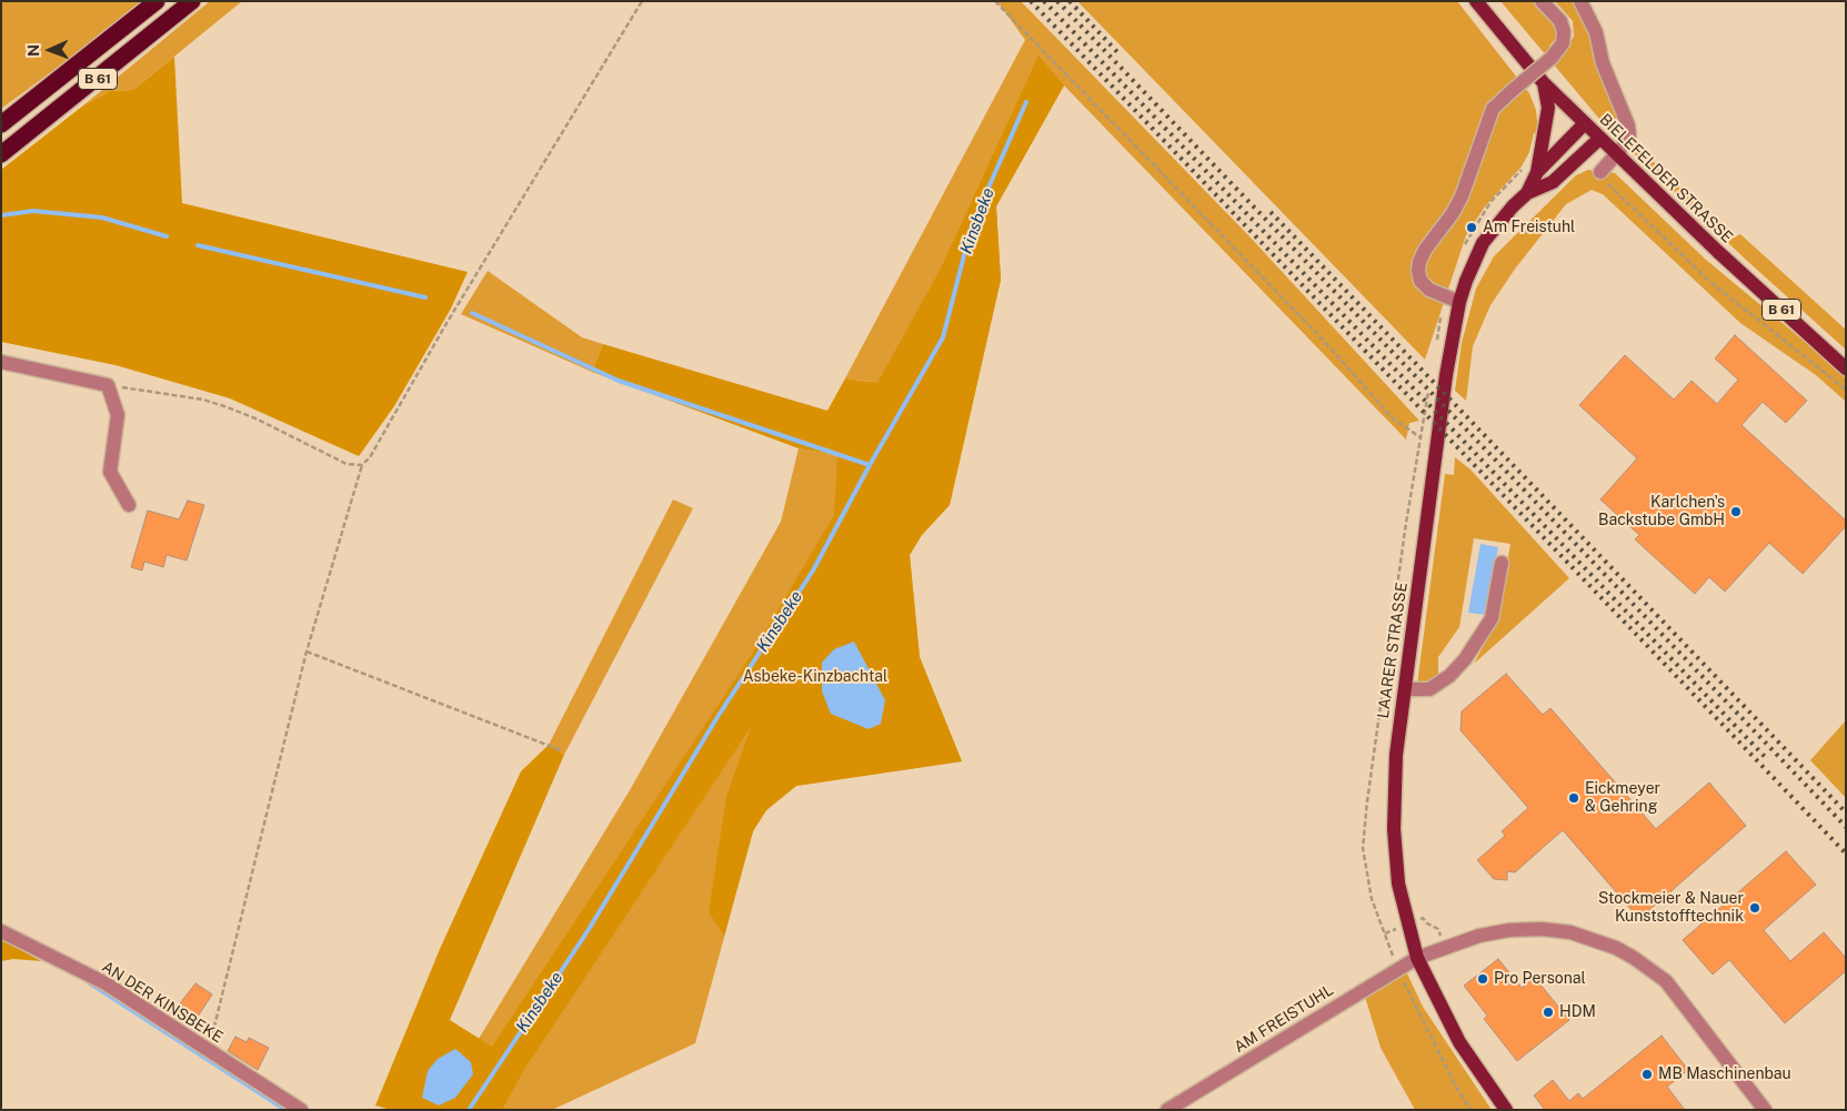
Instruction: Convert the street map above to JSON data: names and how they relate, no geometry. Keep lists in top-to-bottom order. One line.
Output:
{"streets":{"highway":["B 61"],"main road":["BIELEFELDER STRASSE","LAARER STRASSE"],"street":["AN DER KINSBEKE","AM FREISTUHL"]},"crossings":[["BIELEFELDER STRASSE","LAARER STRASSE"],["LAARER STRASSE","AM FREISTUHL"]],"water":["Kinsbeke"],"parks":["Asbeke-Kinzbachtal"],"places":["Am Freistuhl","Karlchen's Backstube GmbH","Eickmeyer & Gehring","Stockmeier & Nauer Kunststofftechnik","Pro Personal","HDM","MB Maschinenbau"],"north":"left"}
